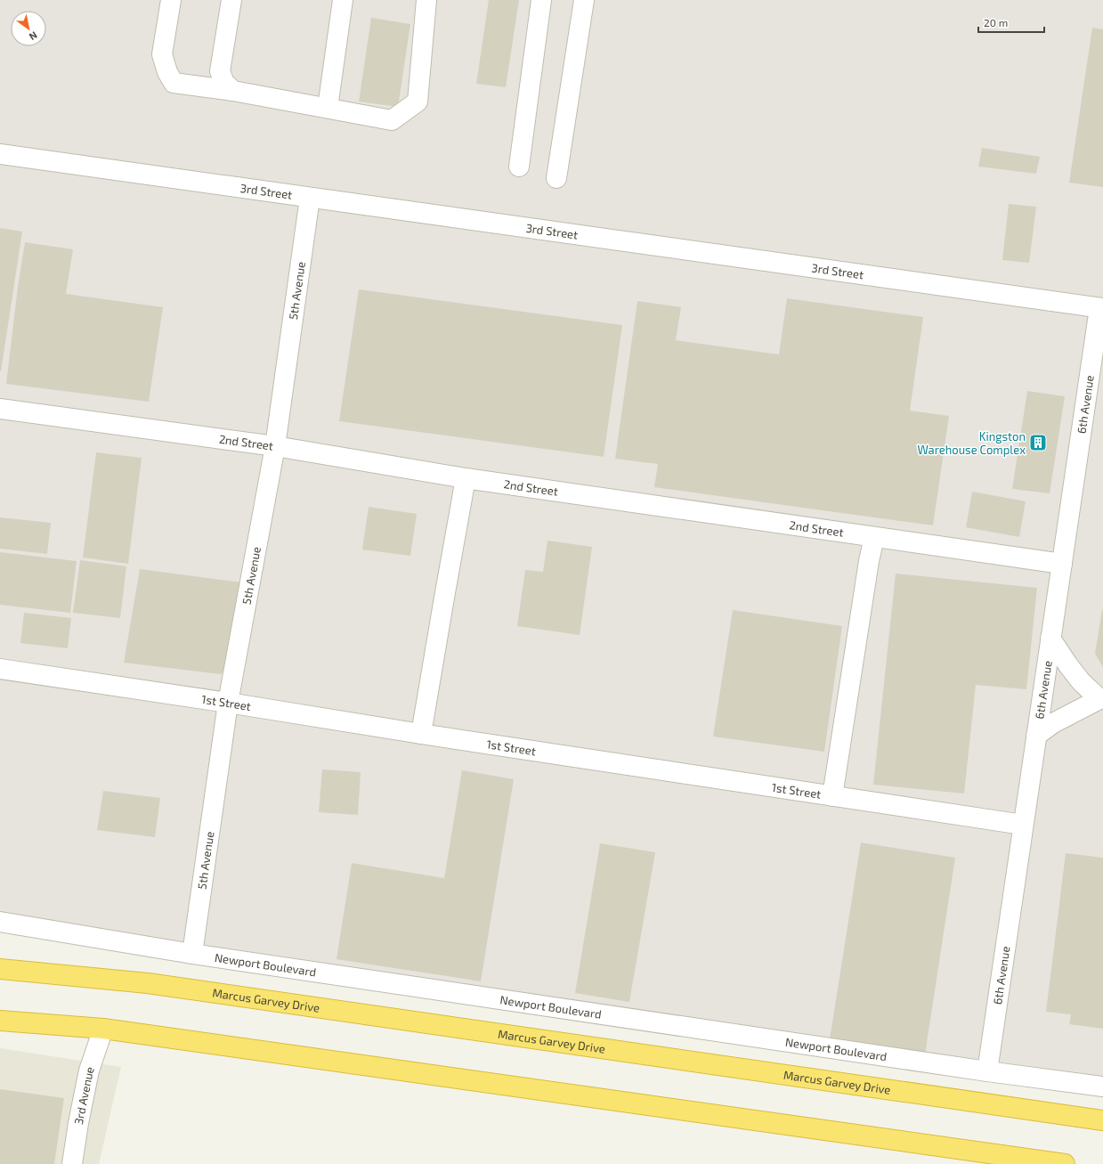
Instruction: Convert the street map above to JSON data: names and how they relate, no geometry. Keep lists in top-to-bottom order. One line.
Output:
{"streets":{"highway":["Marcus Garvey Drive"],"street":["3rd Street","5th Avenue","6th Avenue","2nd Street","1st Street","Newport Boulevard","3rd Avenue"]},"crossings":[["3rd Street","5th Avenue"],["3rd Street","6th Avenue"],["5th Avenue","2nd Street"],["5th Avenue","1st Street"],["5th Avenue","Newport Boulevard"],["6th Avenue","2nd Street"],["6th Avenue","1st Street"],["6th Avenue","Newport Boulevard"]],"places":{"building":["Kingston Warehouse Complex"]},"scale_bar":"20 m","north":"bottom right"}
